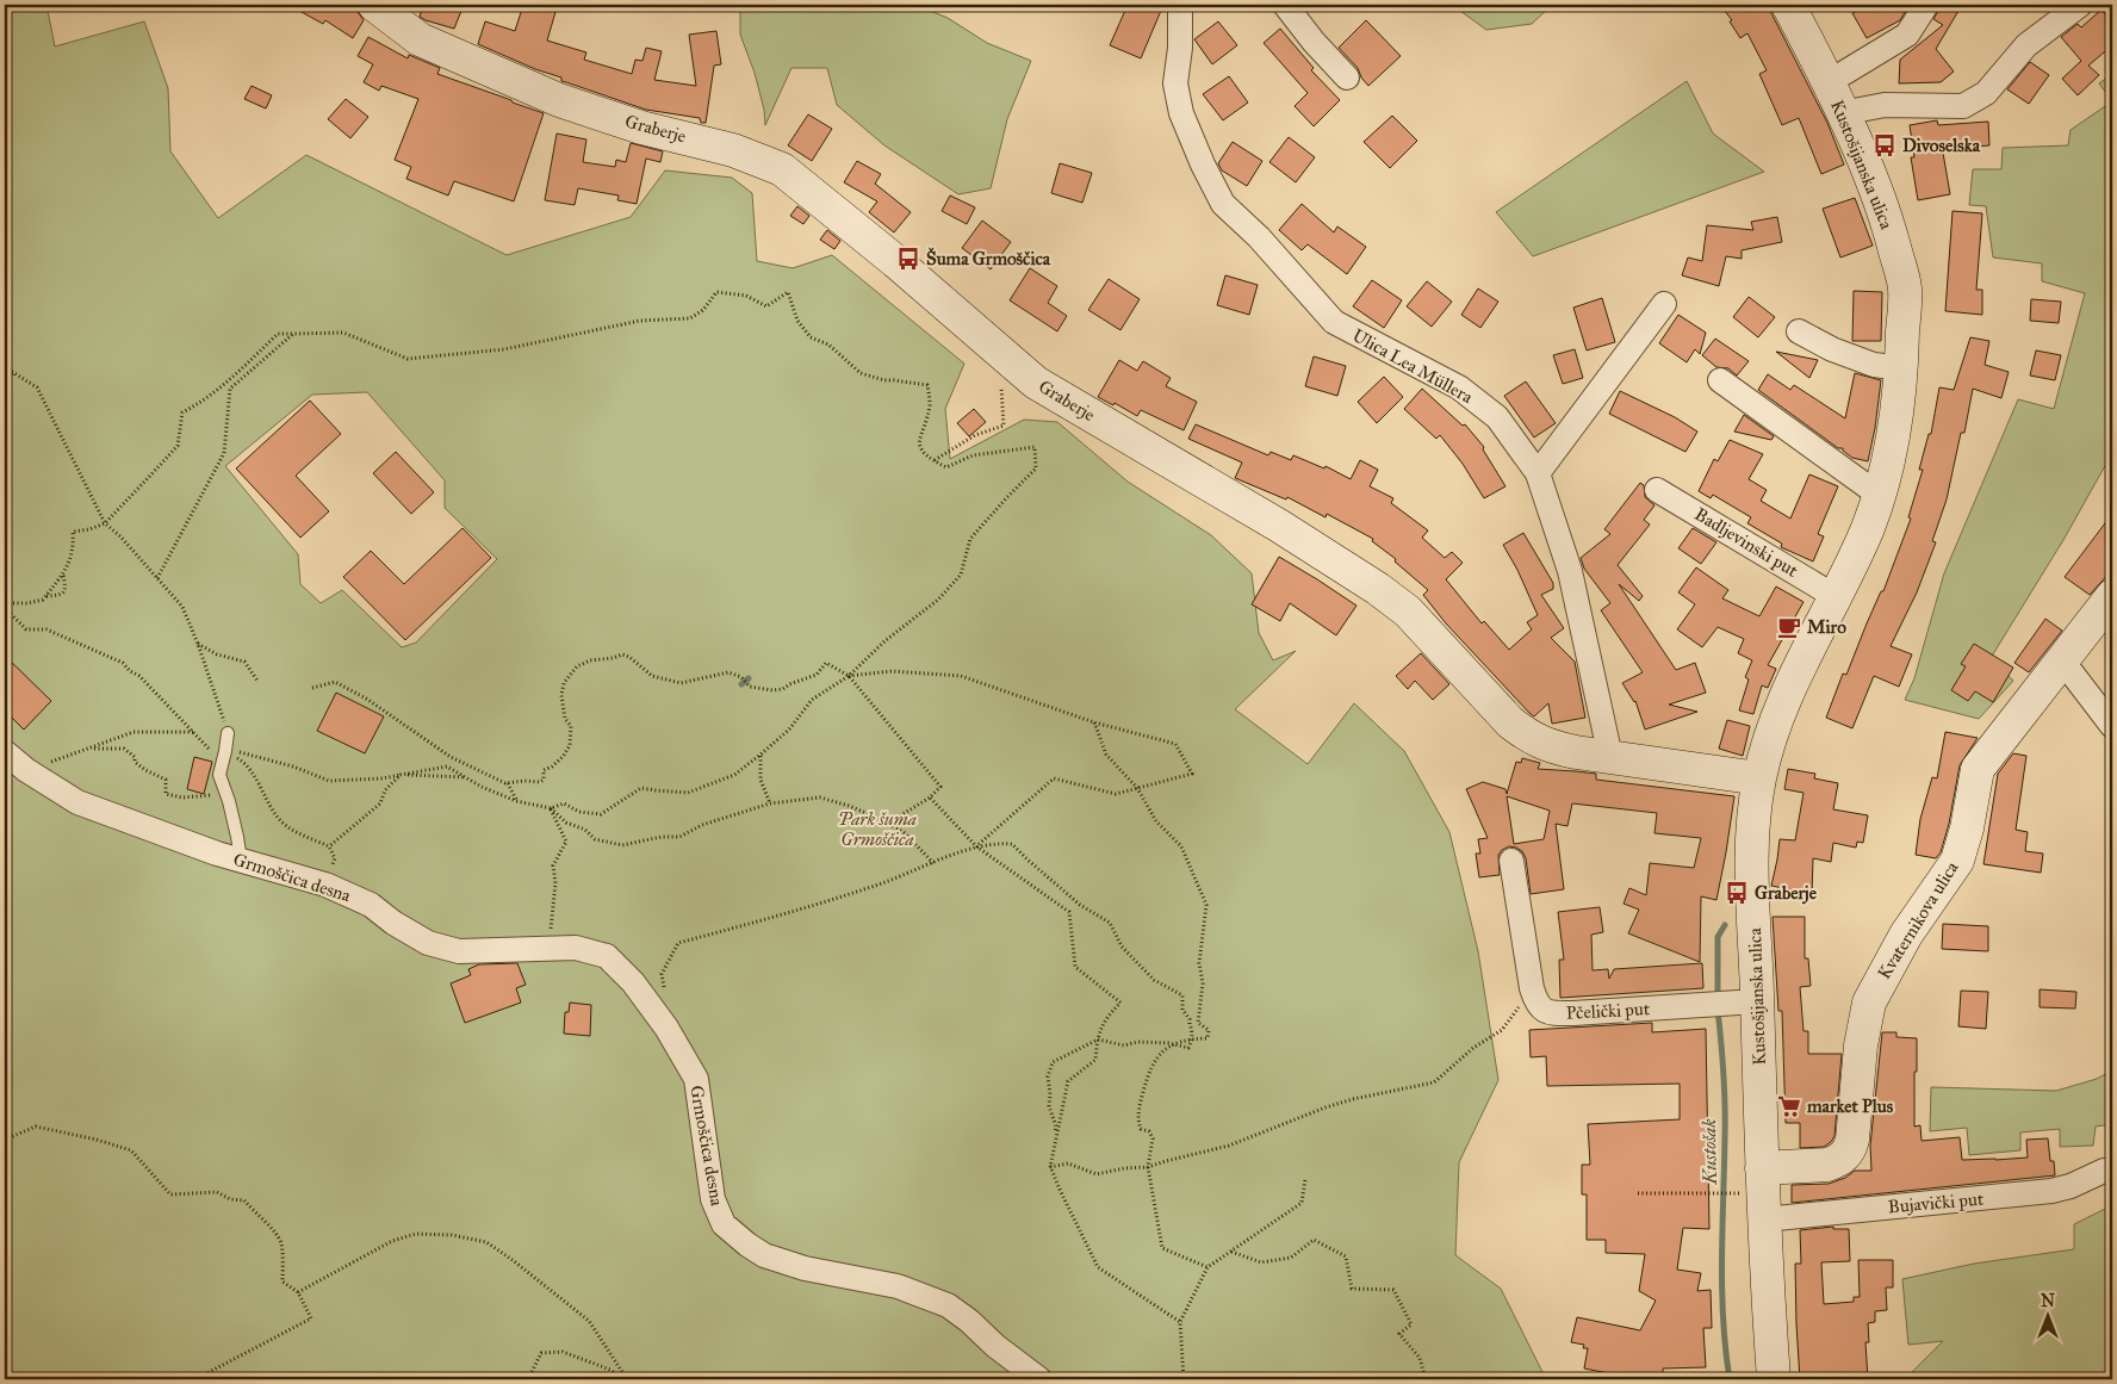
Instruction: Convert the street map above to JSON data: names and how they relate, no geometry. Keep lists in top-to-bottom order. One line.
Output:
{"streets":{"street":["Graberje","Kustošijanska ulica","Ulica Lea Müllera","Badljevinski put","Grmoščica desna","Kvaternikova ulica","Pčelički put","Bujavički put"]},"crossings":[["Graberje","Kustošijanska ulica"],["Graberje","Ulica Lea Müllera"],["Kustošijanska ulica","Badljevinski put"],["Kustošijanska ulica","Kvaternikova ulica"],["Kustošijanska ulica","Pčelički put"],["Kustošijanska ulica","Bujavički put"]],"water":["Kustošak"],"parks":["Park šuma Grmoščica"],"places":{"bus stop":["Divoselska","Šuma Grmoščica","Graberje"],"cafe":["Miro"],"supermarket":["market Plus"]},"north":"top"}
